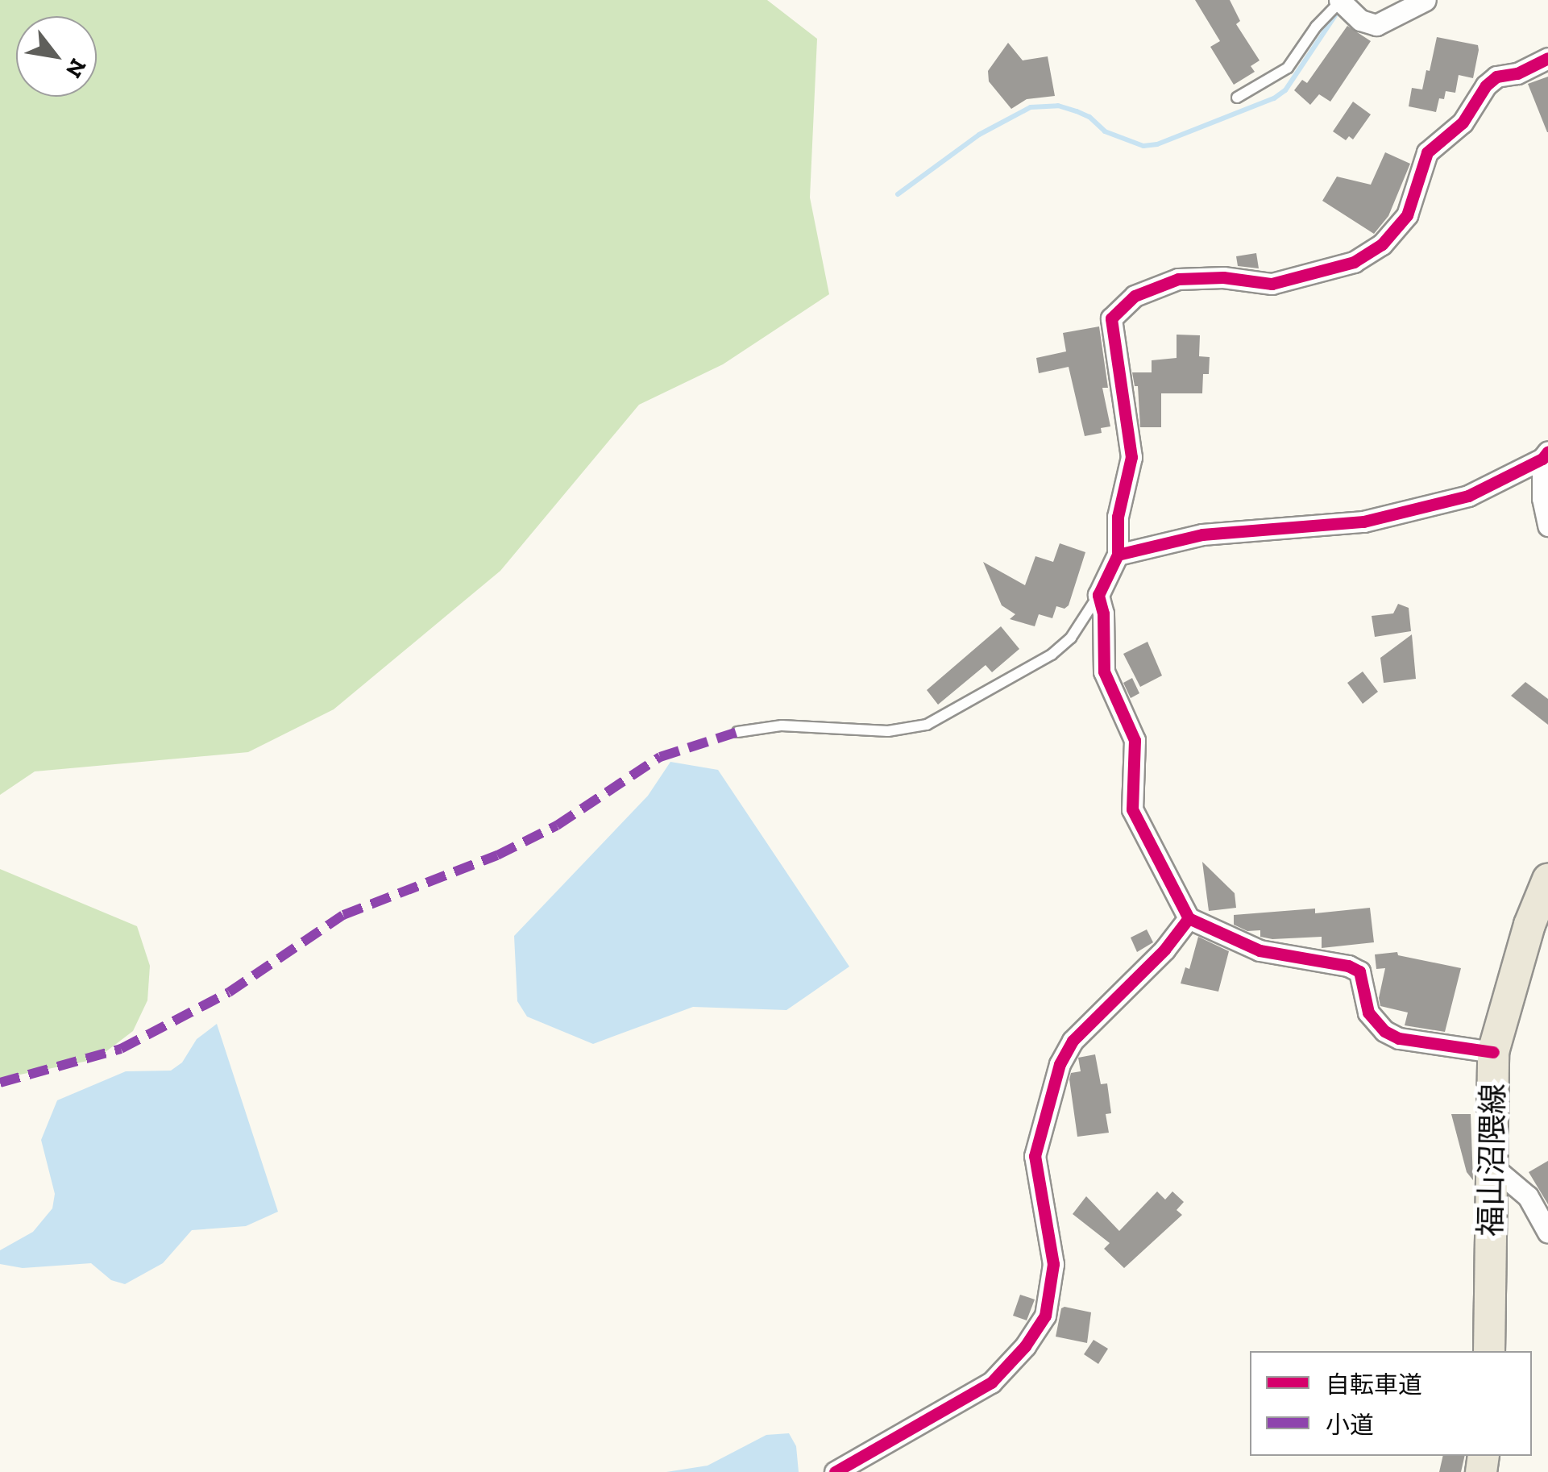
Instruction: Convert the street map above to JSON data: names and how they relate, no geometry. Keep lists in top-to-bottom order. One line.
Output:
{"streets":{"main road":["福山沼隈線"]},"legend":["自転車道","小道"],"north":"bottom right"}
